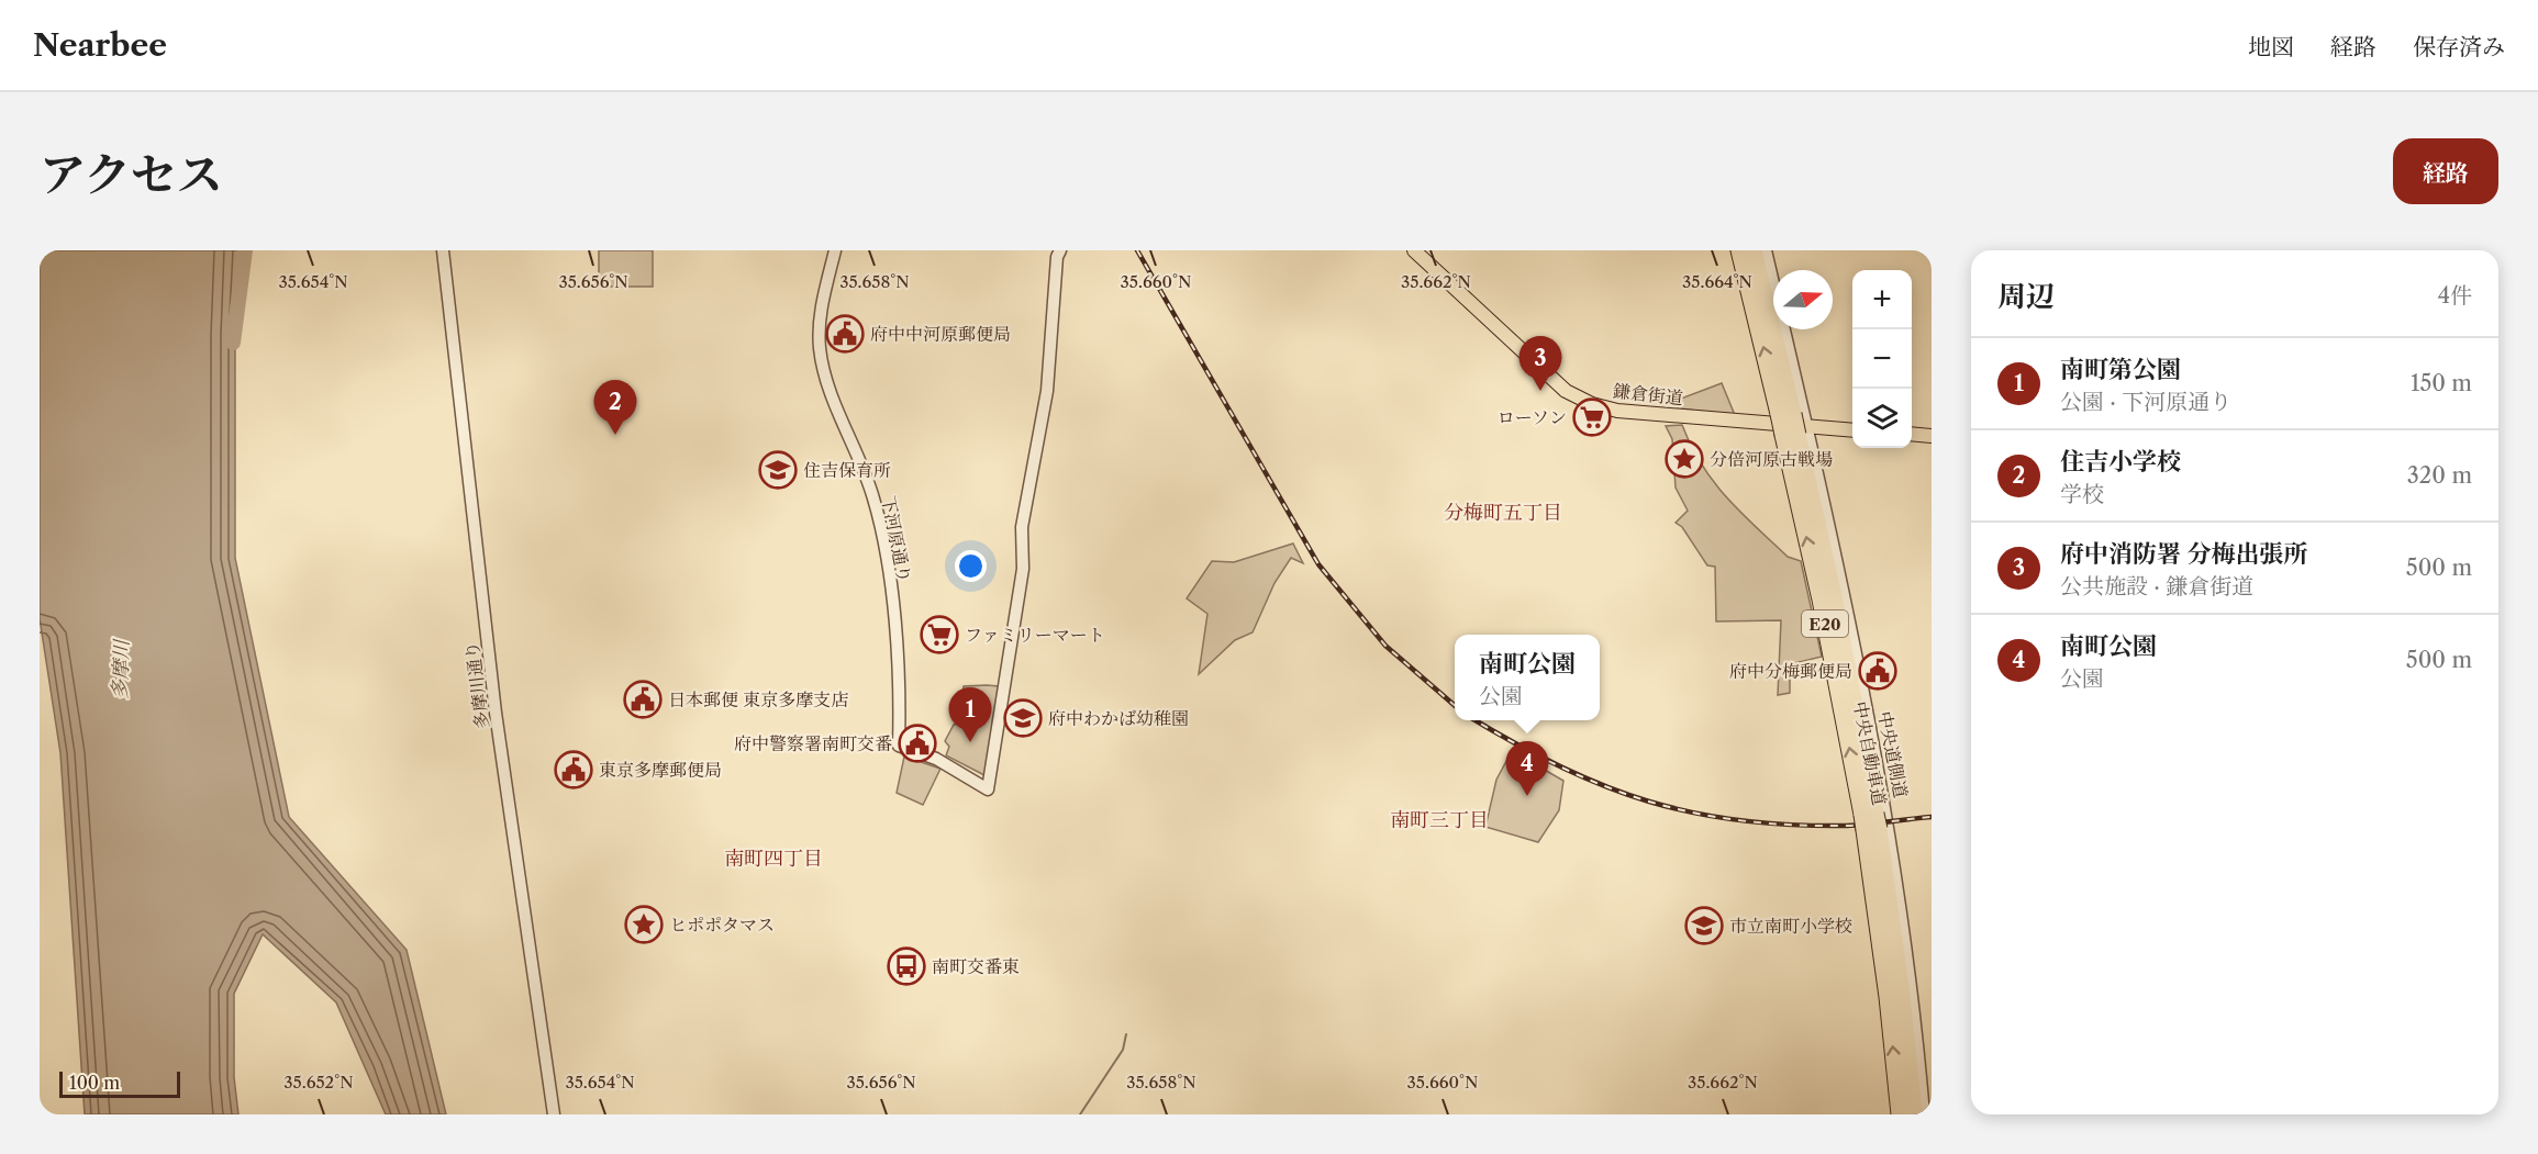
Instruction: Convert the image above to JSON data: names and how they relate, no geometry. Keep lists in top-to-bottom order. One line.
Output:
{"streets":{"highway":["E20","中央自動車道"],"main road":["鎌倉街道"],"street":["下河原通り","多摩川通り","中央道側道"]},"crossings":[["鎌倉街道","中央道側道"]],"districts":["分梅町五丁目","南町三丁目","南町四丁目"],"water":["多摩川"],"places":{"public building":["府中中河原郵便局","府中分梅郵便局","日本郵便 東京多摩支店","府中警察署南町交番","東京多摩郵便局"],"supermarket":["ローソン","ファミリーマート"],"place":["分倍河原古戦場","ヒポポタマス"],"school or university":["住吉保育所","府中わかば幼稚園","市立南町小学校"],"bus stop":["南町交番東"]},"scale_bar":"100 m","north":"right","page":{"header":"Nearbee","nav":["地図","経路","保存済み"],"title":"アクセス","buttons":"経路","heading":["周辺","4件"],"map_buttons":["+","−"],"pins":["3","2","1","4"],"list":[{"mark":"1","name":"南町第公園","note":"公園 · 下河原通り","value":"150 m"},{"mark":"2","name":"住吉小学校","note":"学校","value":"320 m"},{"mark":"3","name":"府中消防署 分梅出張所","note":"公共施設 · 鎌倉街道","value":"500 m"},{"mark":"4","name":"南町公園","note":"公園","value":"500 m"}],"popup":["南町公園","公園"],"scale":"100 m"},"coordinates":["35.654°N","35.656°N","35.658°N","35.660°N","35.662°N","35.664°N","35.652°N"]}
